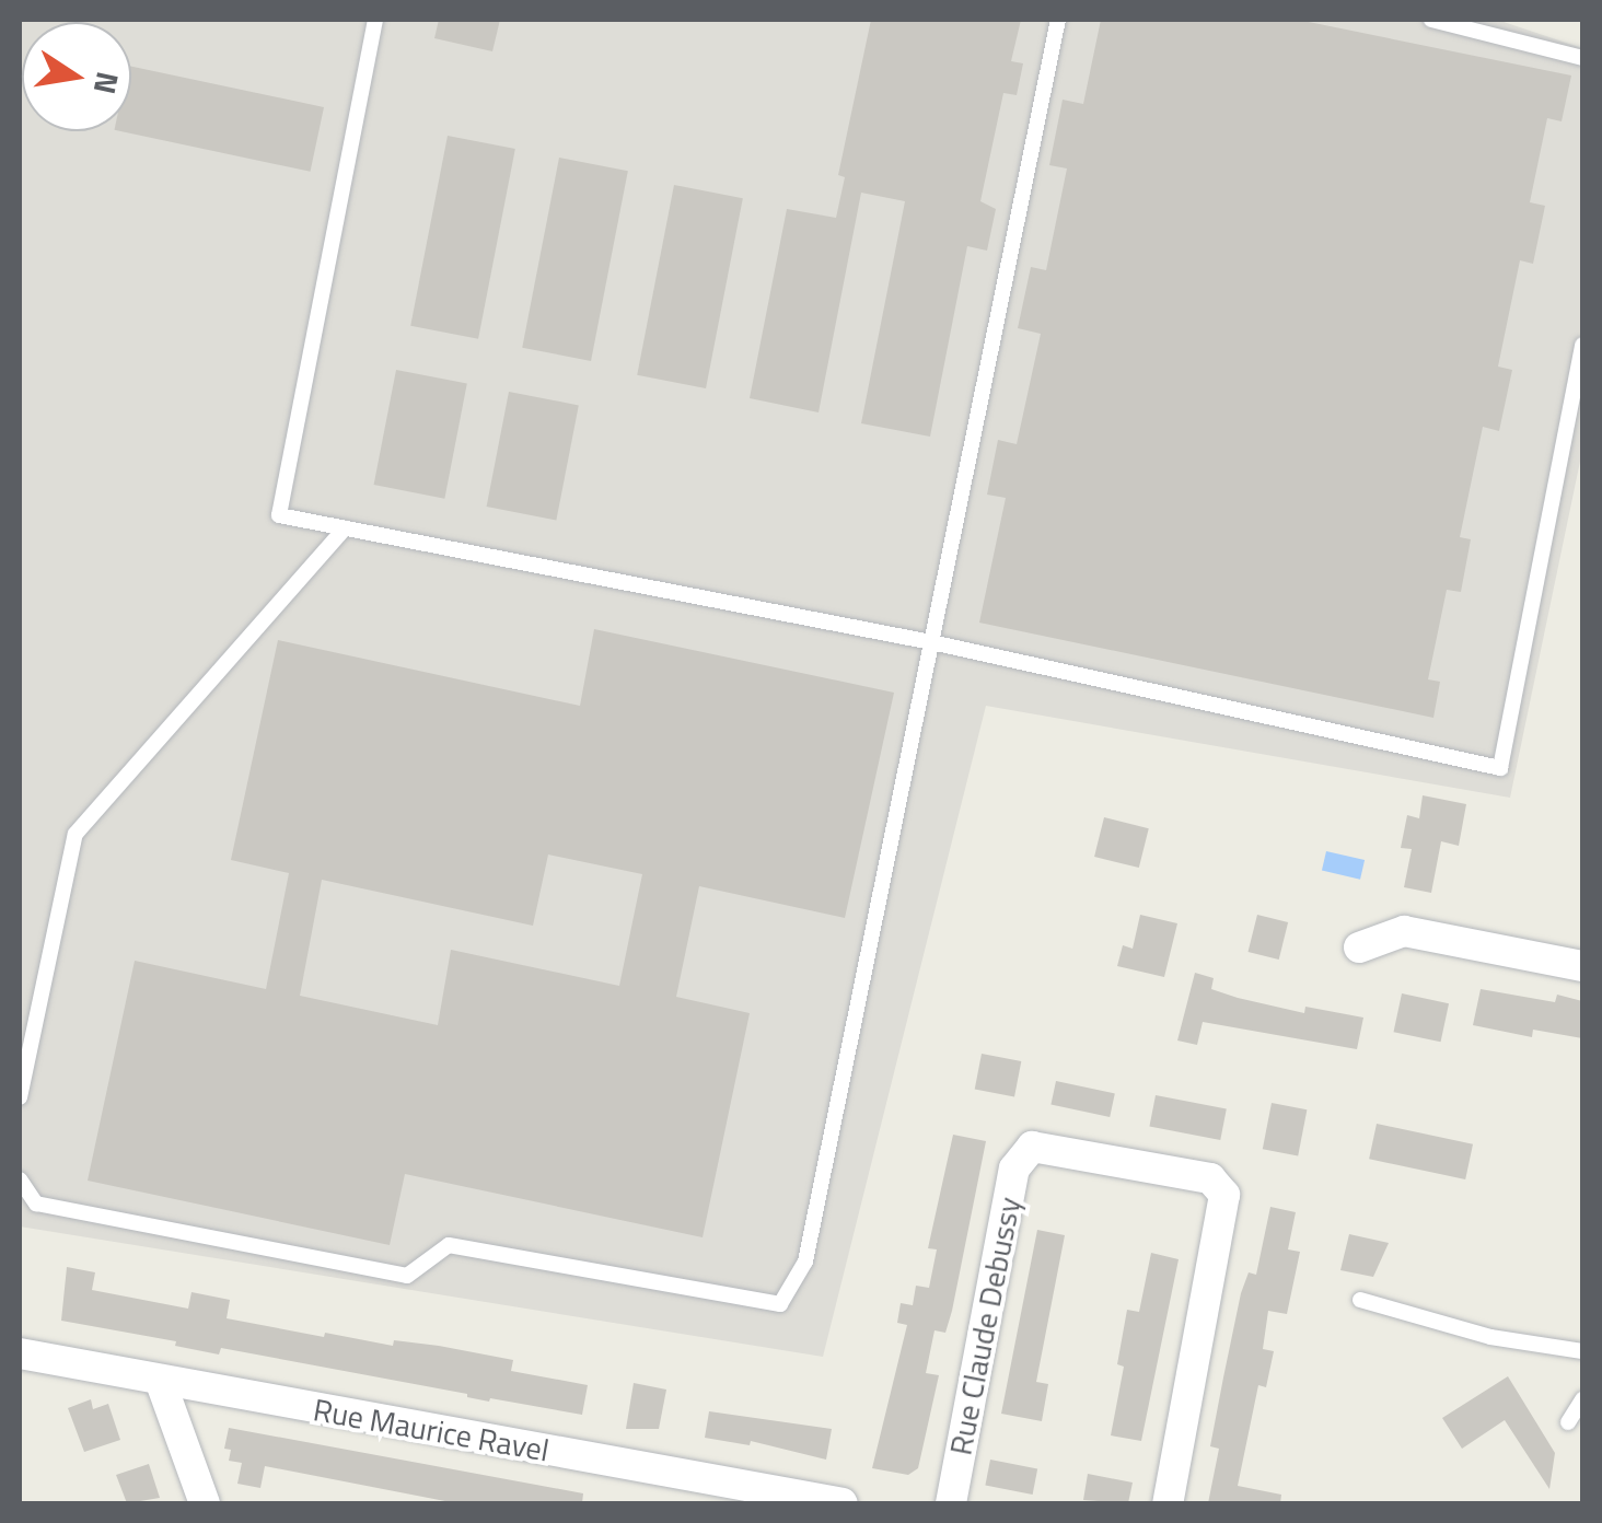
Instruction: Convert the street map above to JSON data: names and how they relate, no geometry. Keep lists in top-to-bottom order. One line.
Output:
{"streets":{"street":["Rue Claude Debussy","Rue Maurice Ravel"]},"north":"right"}
